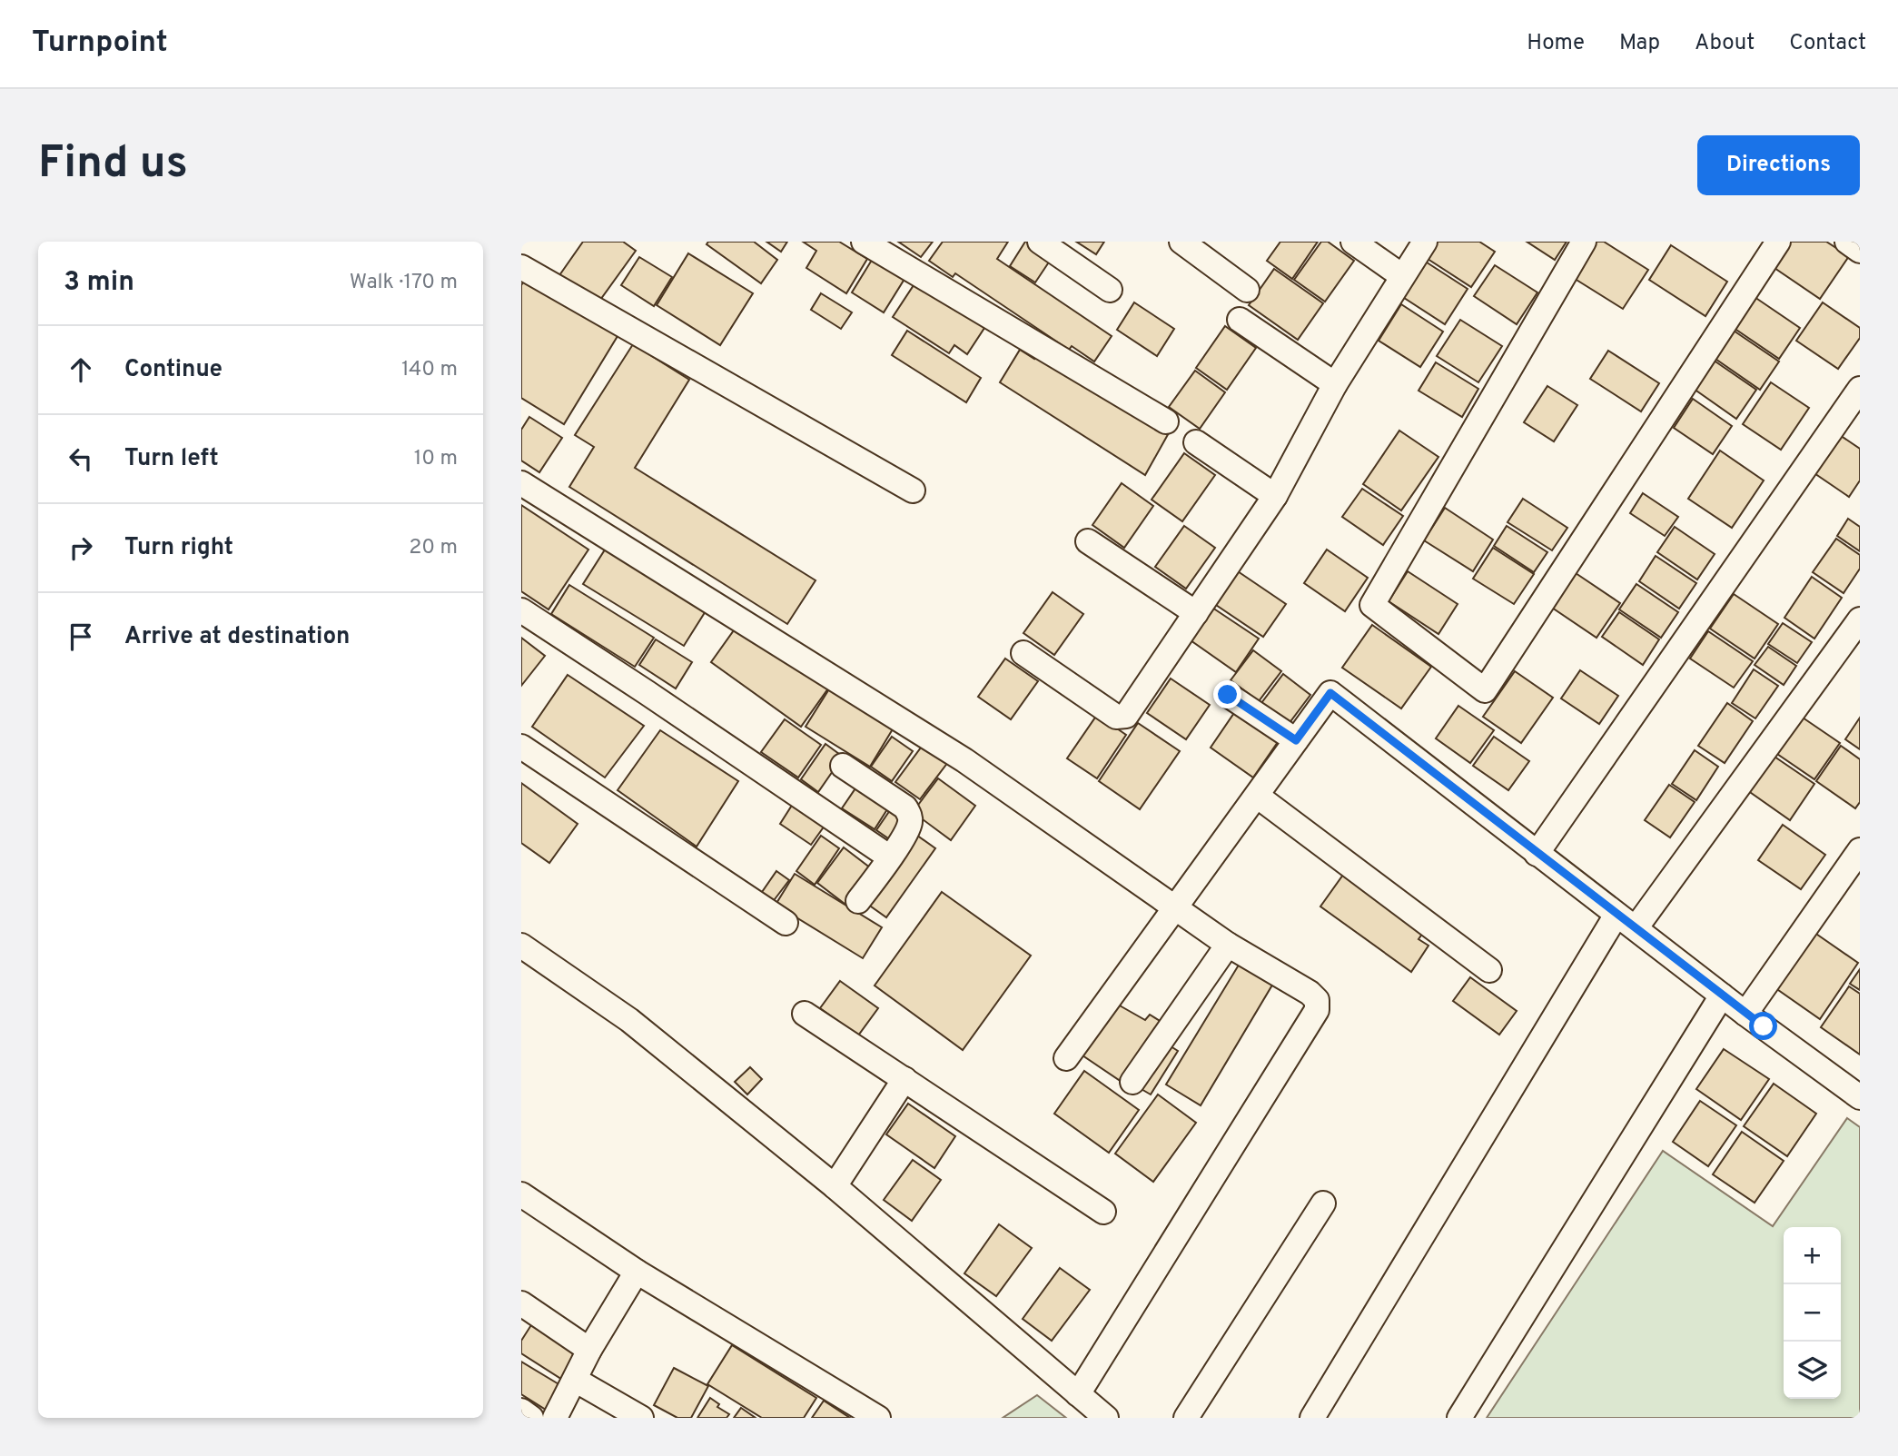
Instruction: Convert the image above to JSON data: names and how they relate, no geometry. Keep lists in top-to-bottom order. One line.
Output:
{"page":{"header":"Turnpoint","nav":["Home","Map","About","Contact"],"buttons":"Directions","title":"Find us","heading":["3 min","Walk · 170 m"],"list":[["Continue","140 m"],["Turn left","10 m"],["Turn right","20 m"],"Arrive at destination"],"map_buttons":["+","−"]}}
